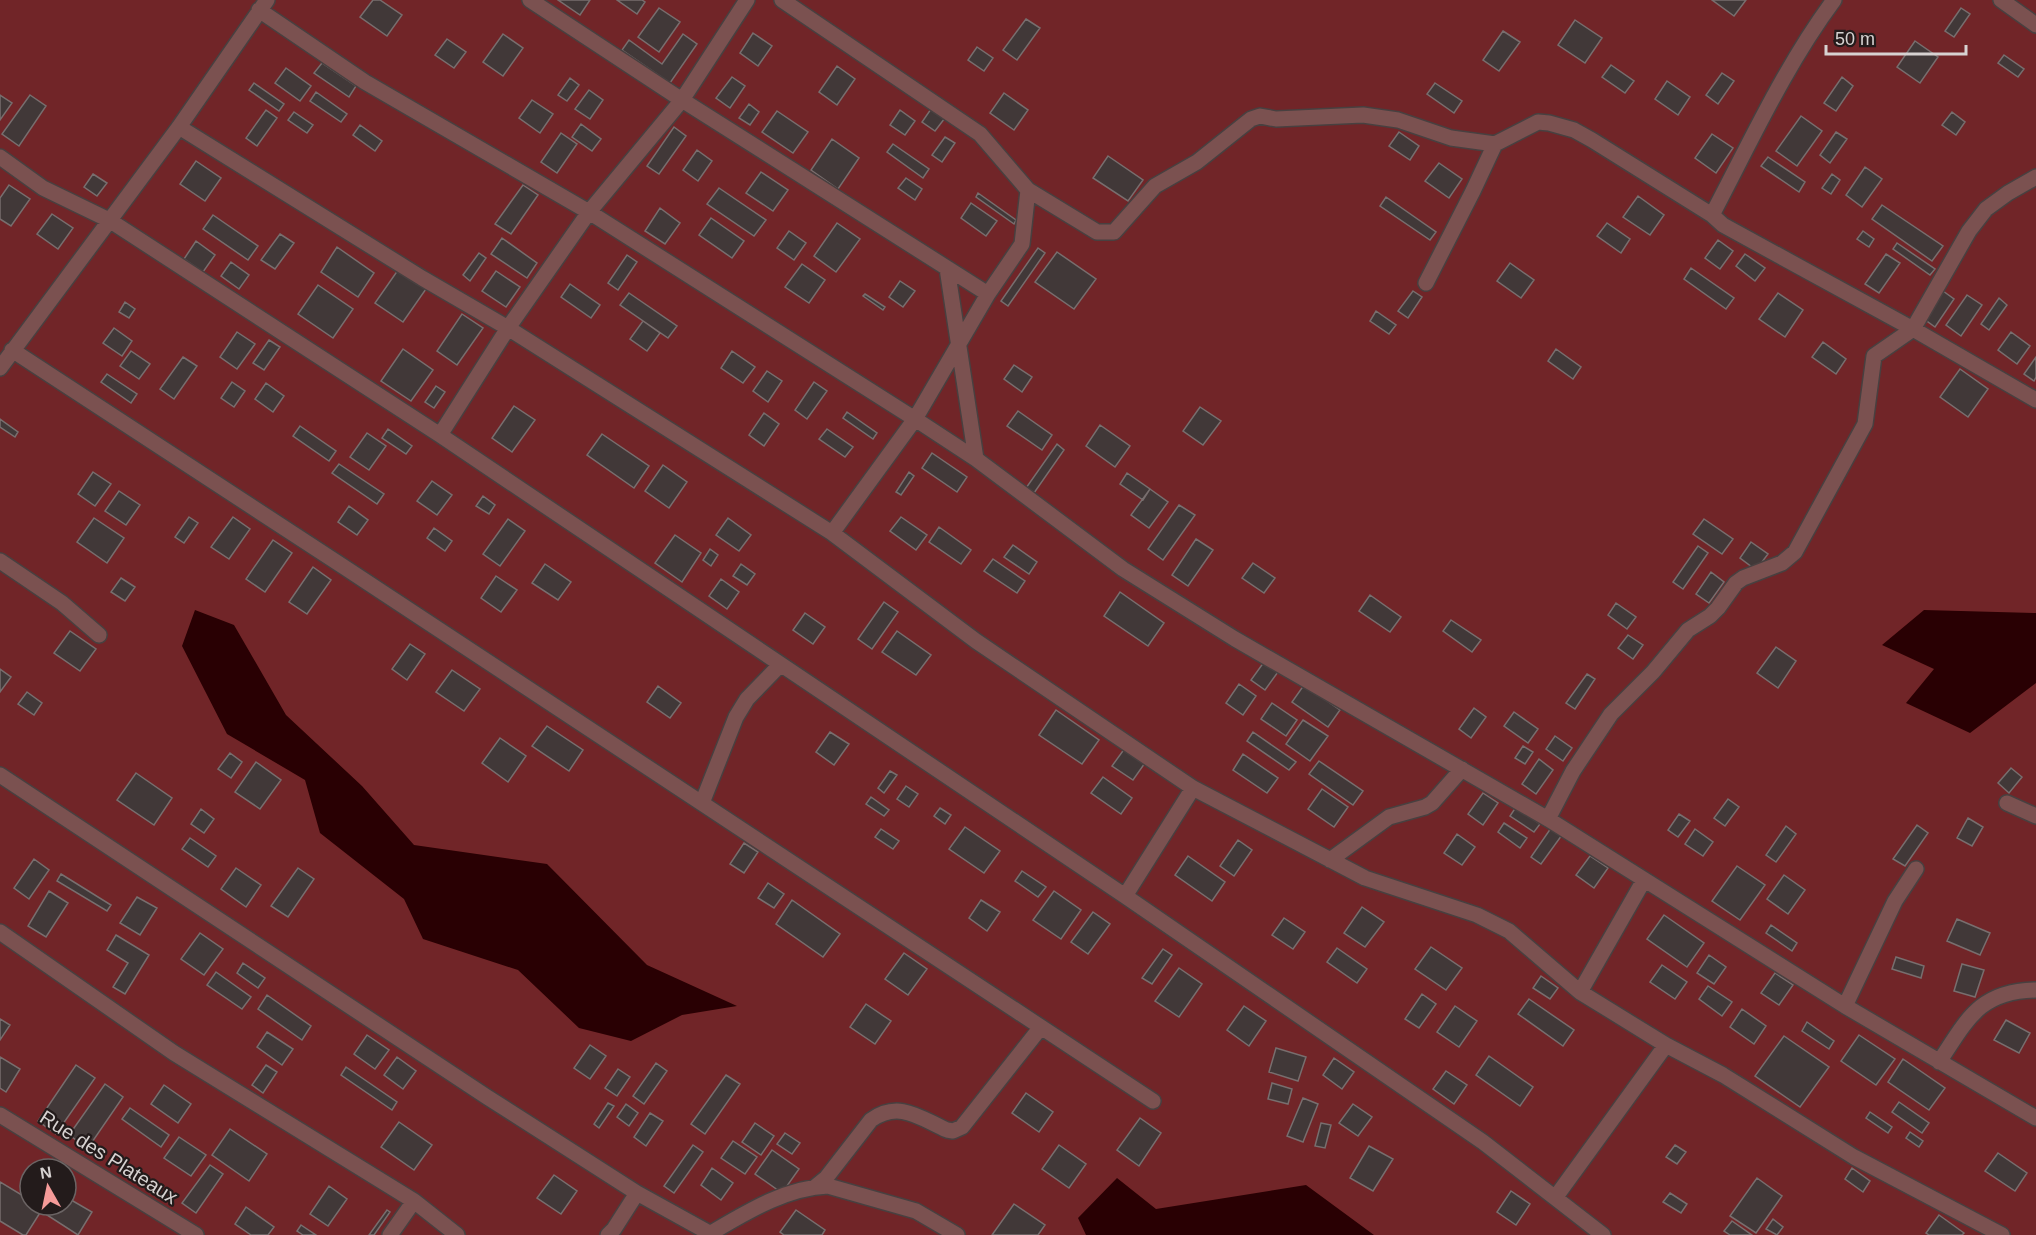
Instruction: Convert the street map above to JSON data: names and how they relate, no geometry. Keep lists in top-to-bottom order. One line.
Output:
{"streets":{"street":["Rue des Plateaux"]},"scale_bar":"50 m","north":"top"}
